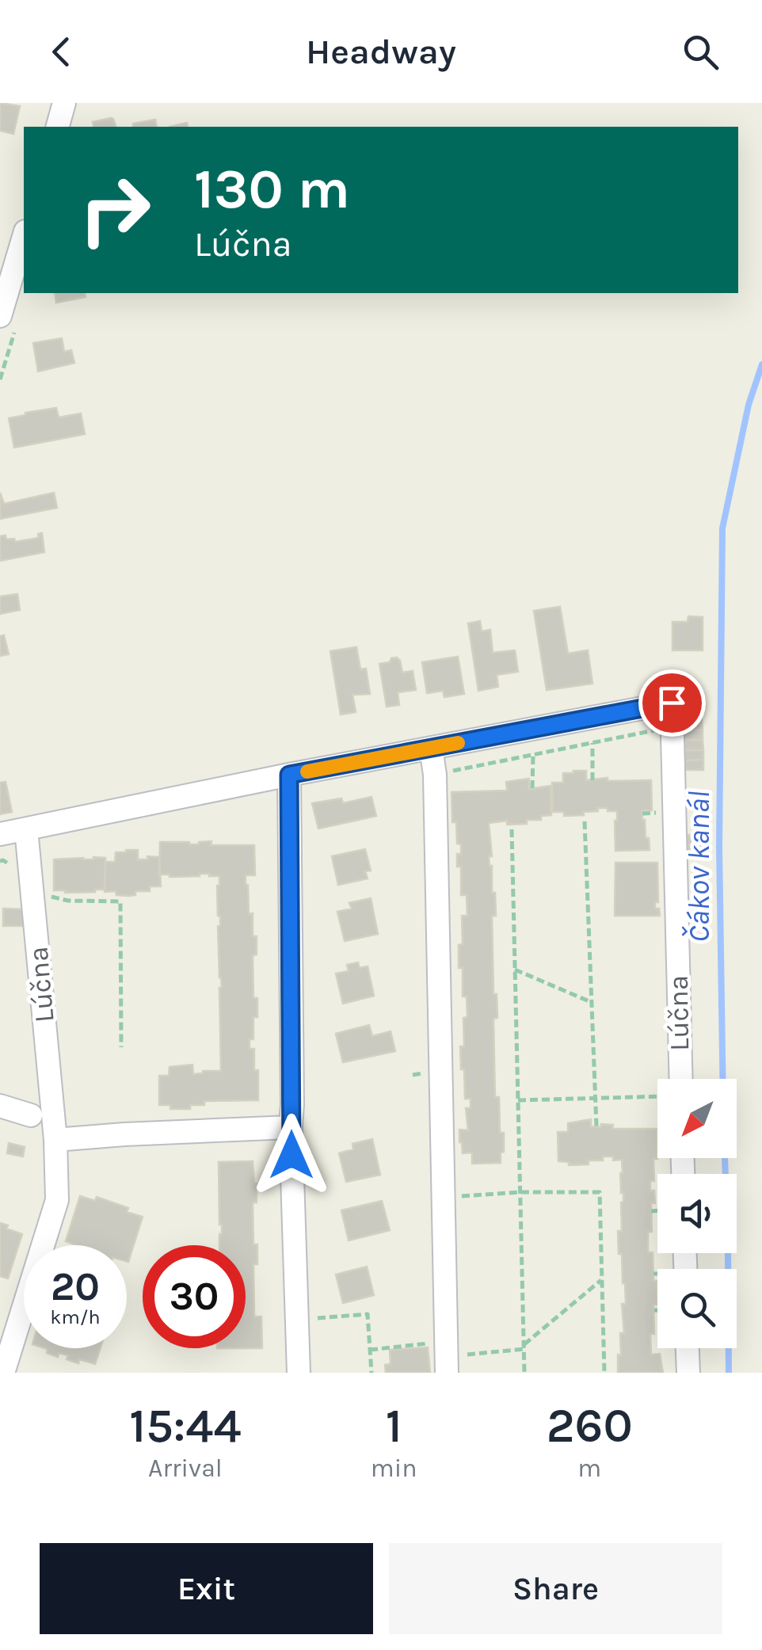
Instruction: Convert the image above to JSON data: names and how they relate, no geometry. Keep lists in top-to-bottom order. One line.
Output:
{"streets":{"street":["Lúčna"]},"water":["Čákov kanál"],"north":"bottom left","page":{"header":"Headway","turn":["130 m","Lúčna"],"speed":"20 km/h","limit":"30","eta":["15:44","Arrival","1","min","260","m"],"buttons":["Exit","Share"]}}
